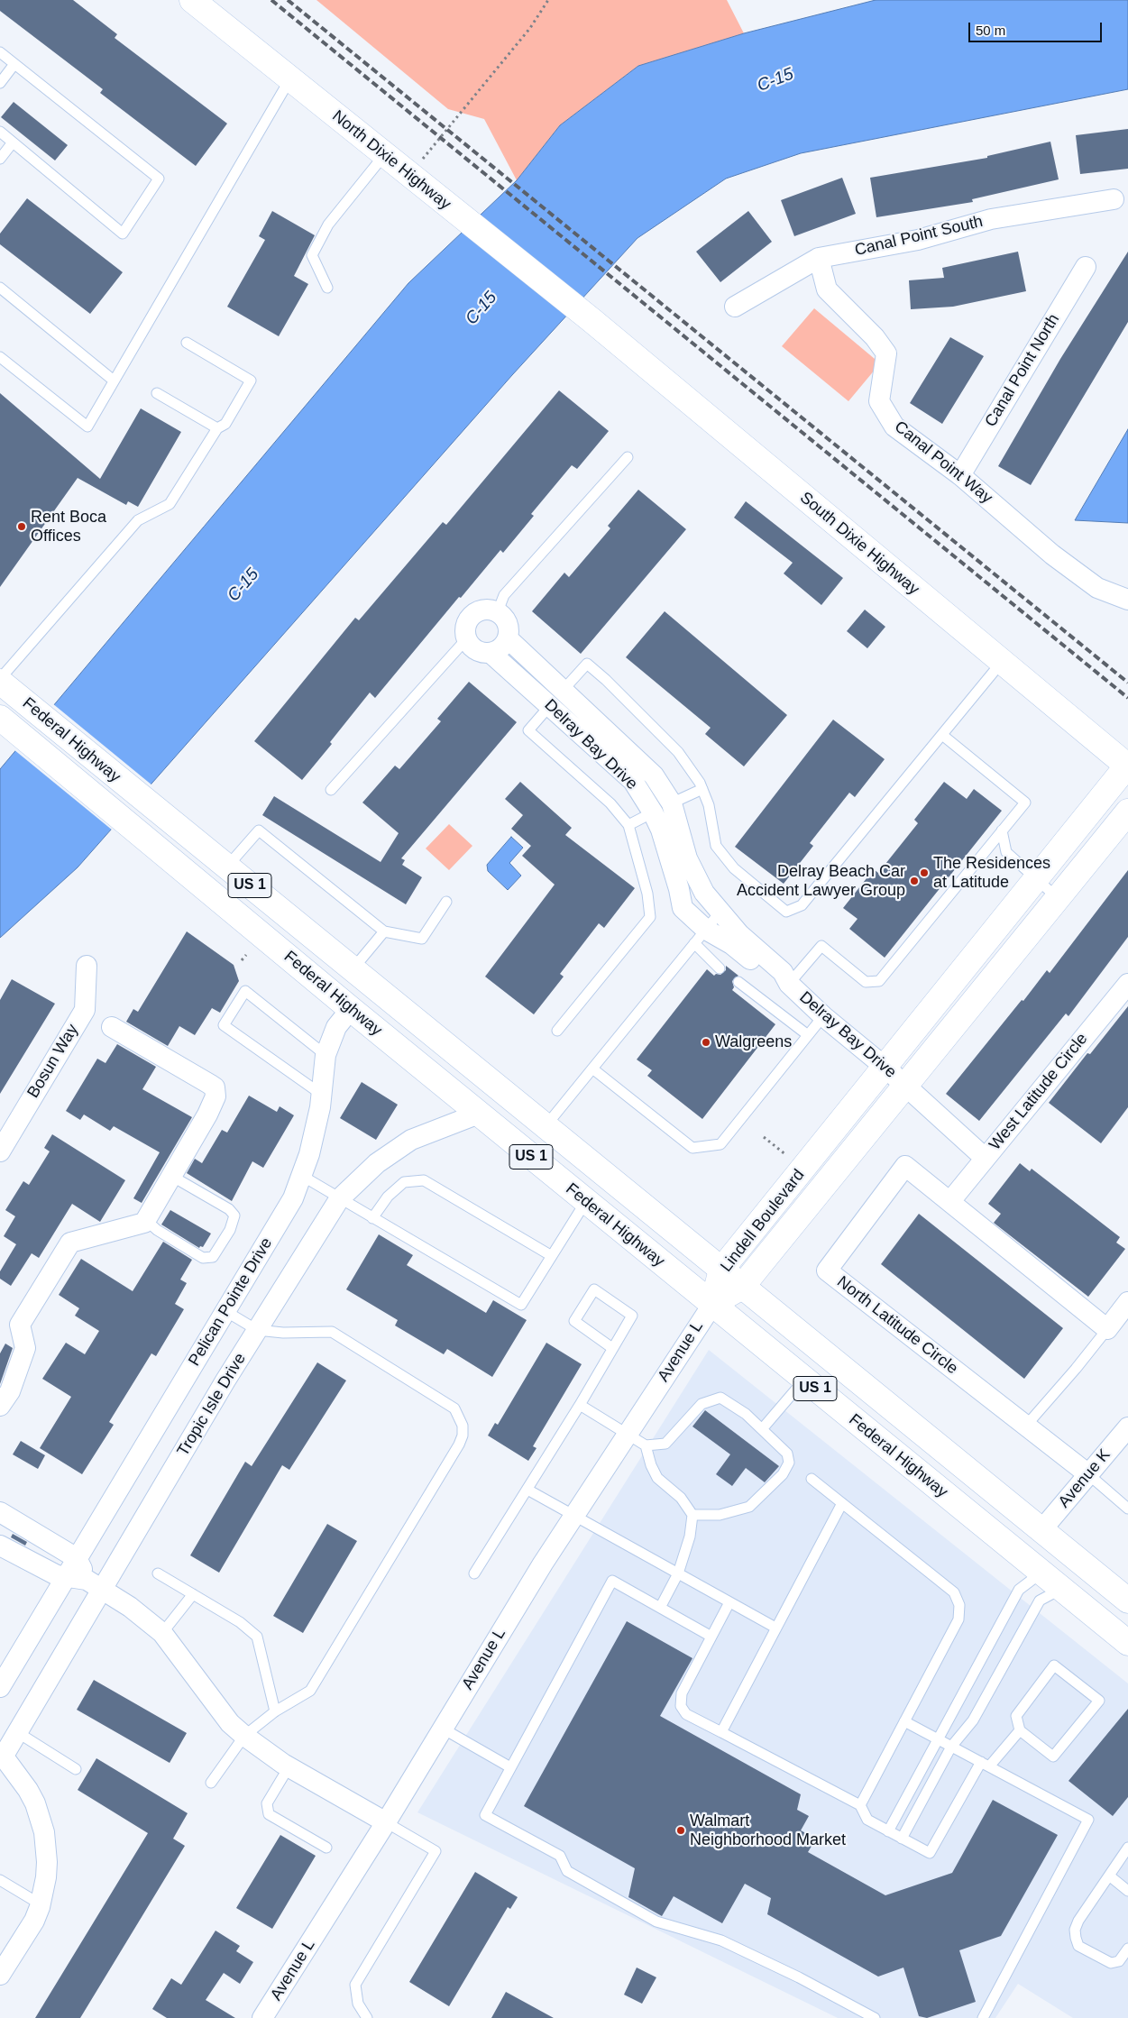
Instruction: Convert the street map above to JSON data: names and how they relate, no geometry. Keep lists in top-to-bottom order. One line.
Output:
{"streets":{"main road":["North Dixie Highway","South Dixie Highway","Federal Highway","US 1","Lindell Boulevard"],"street":["Canal Point South","Canal Point North","Canal Point Way","Delray Bay Drive","Bosun Way","West Latitude Circle","Pelican Pointe Drive","North Latitude Circle","Avenue L","Tropic Isle Drive","Avenue K"]},"crossings":[["North Dixie Highway","South Dixie Highway"],["Canal Point South","Canal Point Way"],["Canal Point North","Canal Point Way"],["South Dixie Highway","Lindell Boulevard"],["Federal Highway","Lindell Boulevard"],["Federal Highway","Pelican Pointe Drive"],["Federal Highway","Avenue L"],["Federal Highway","Tropic Isle Drive"],["Federal Highway","Avenue K"],["Delray Bay Drive","West Latitude Circle"],["Delray Bay Drive","Lindell Boulevard"],["West Latitude Circle","North Latitude Circle"],["Lindell Boulevard","Avenue L"],["North Latitude Circle","Avenue K"]],"water":["C-15"],"places":["Rent Boca Offices","The Residences at Latitude","Delray Beach Car Accident Lawyer Group","Walgreens","Walmart Neighborhood Market"],"scale_bar":"50 m"}
